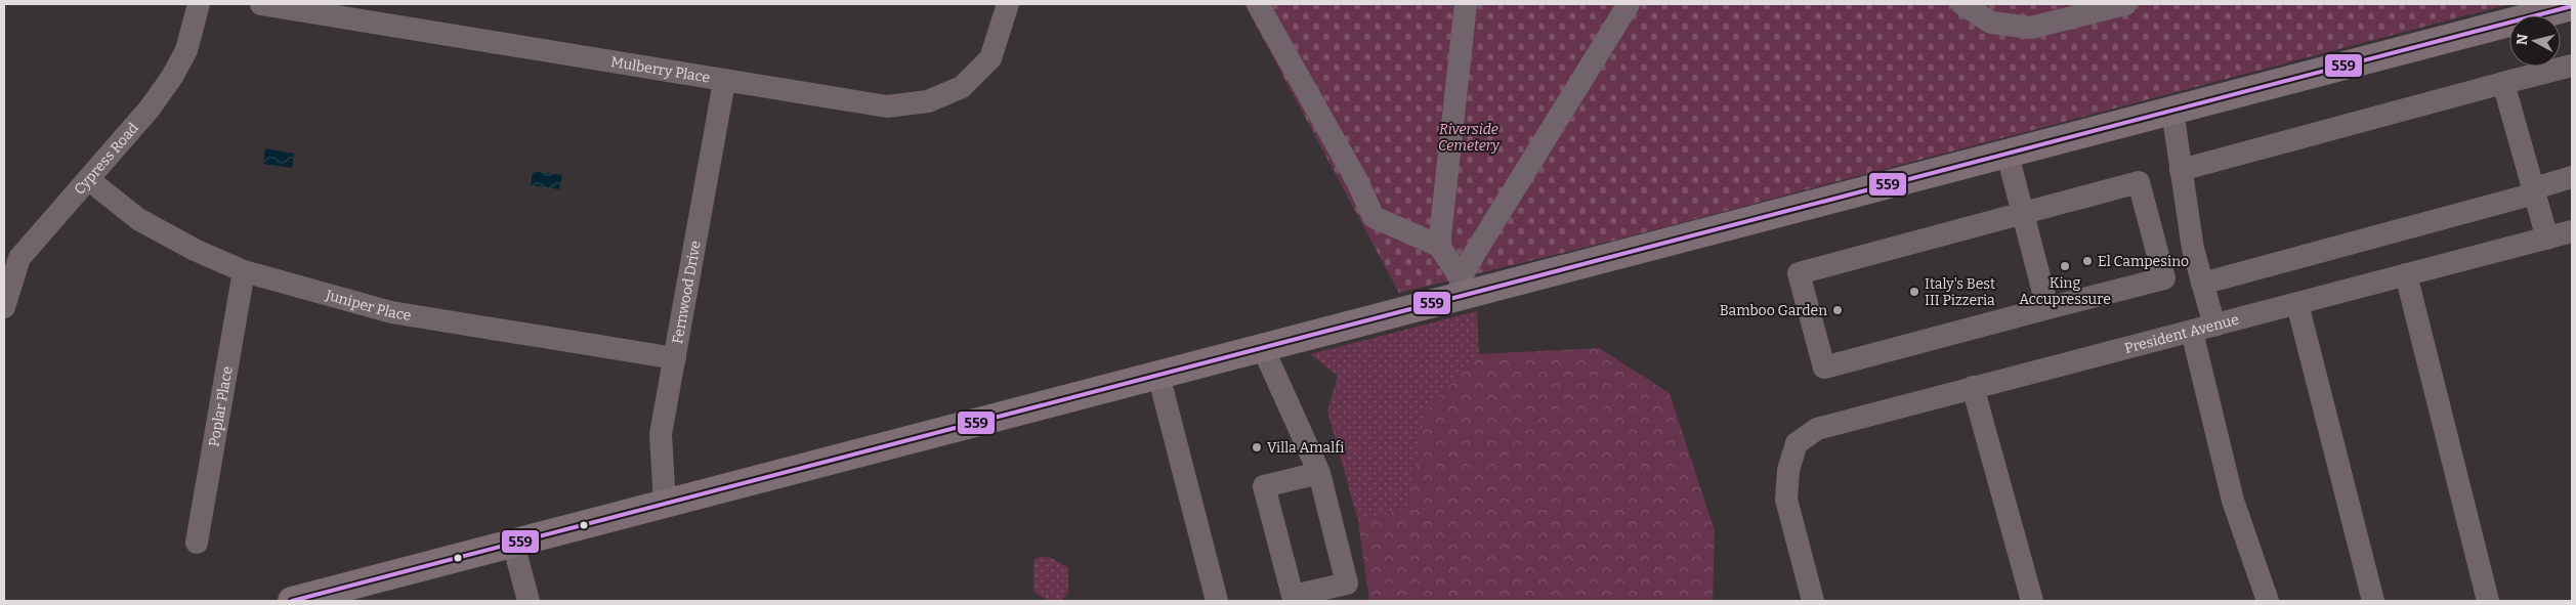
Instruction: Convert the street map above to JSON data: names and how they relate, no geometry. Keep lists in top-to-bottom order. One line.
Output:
{"streets":{"street":["Mulberry Place","Cypress Road","Fernwood Drive","Juniper Place","President Avenue","Poplar Place"]},"crossings":[["Mulberry Place","Fernwood Drive"],["Cypress Road","Juniper Place"],["Fernwood Drive","Juniper Place"],["Juniper Place","Poplar Place"]],"parks":["Riverside Cemetery"],"places":["El Campesino","King Accupressure","Italy's Best III Pizzeria","Bamboo Garden","Villa Amalfi"],"lines":["transit line 559"],"north":"left"}
